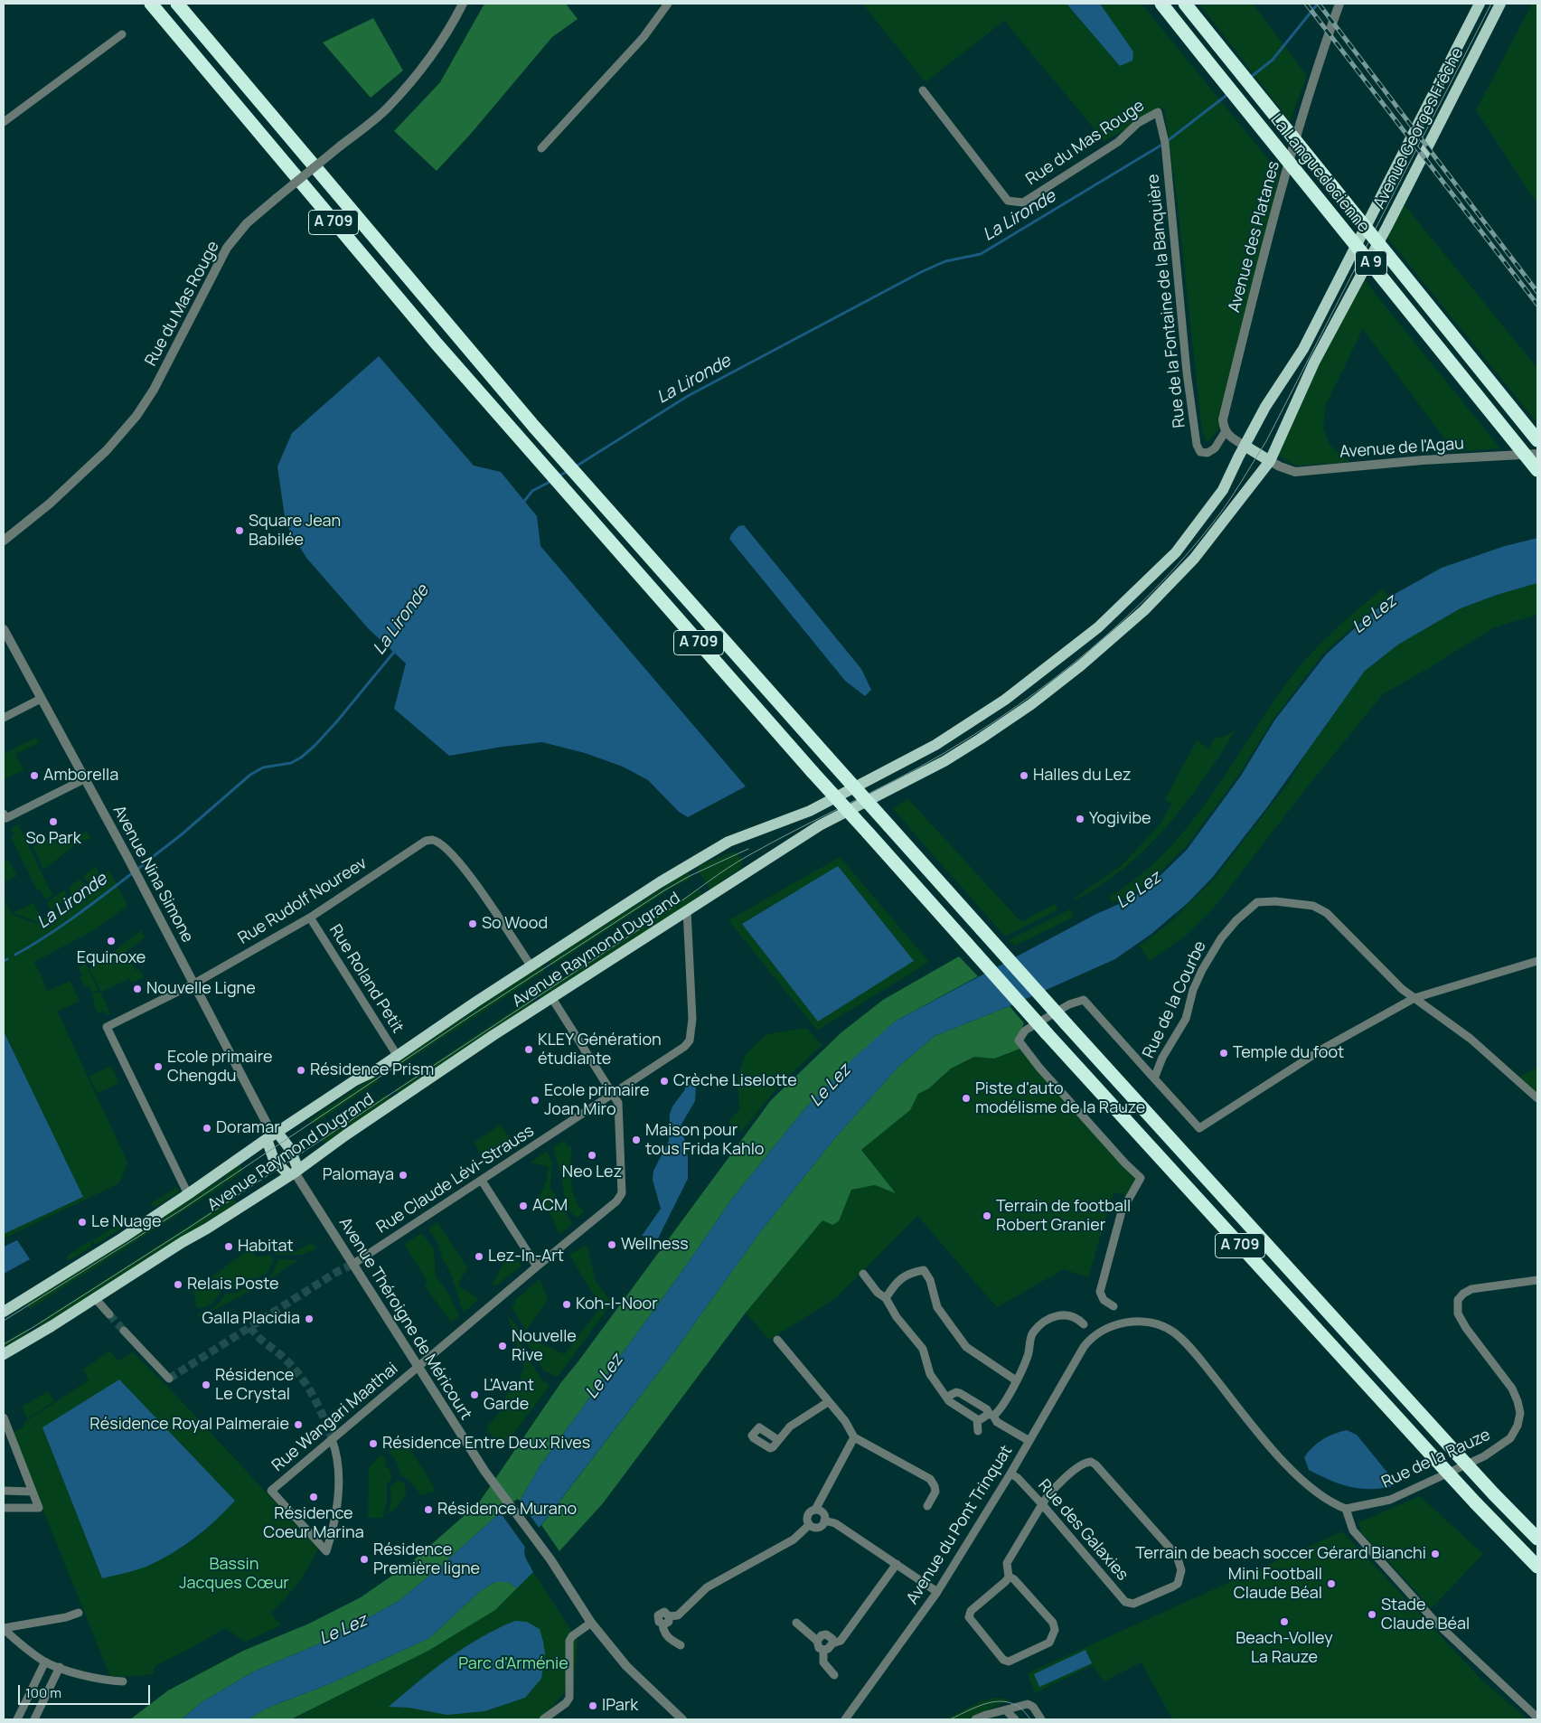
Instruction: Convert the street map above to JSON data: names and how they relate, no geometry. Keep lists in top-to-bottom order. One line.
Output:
{"streets":{"highway":["La Languedocienne","A 709","A 9"],"main road":["Avenue Georges Frêche","Avenue Raymond Dugrand"],"street":["Rue du Mas Rouge","Avenue des Platanes","Rue de la Fontaine de la Banquière","Avenue de l'Agau","Avenue Nina Simone","Rue Rudolf Noureev","Rue Roland Petit","Rue de la Courbe","Rue Claude Lévi-Strauss","Avenue Théroigne de Méricourt","Rue Wangari Maathai","Rue de la Rauze","Avenue du Pont Trinquat","Rue des Galaxies"]},"crossings":[["Avenue Georges Frêche","Avenue de l'Agau"],["Avenue Georges Frêche","Avenue Raymond Dugrand"],["Rue du Mas Rouge","Rue de la Fontaine de la Banquière"],["Avenue des Platanes","Rue de la Fontaine de la Banquière"],["Avenue Nina Simone","Rue Rudolf Noureev"],["Avenue Nina Simone","Avenue Raymond Dugrand"],["Rue Rudolf Noureev","Avenue Raymond Dugrand"],["Rue Rudolf Noureev","Rue Roland Petit"],["Avenue Raymond Dugrand","Rue Roland Petit"],["Avenue Raymond Dugrand","Rue Claude Lévi-Strauss"],["Avenue Raymond Dugrand","Avenue Théroigne de Méricourt"],["Rue Claude Lévi-Strauss","Avenue Théroigne de Méricourt"],["Rue Claude Lévi-Strauss","Rue Wangari Maathai"],["Avenue Théroigne de Méricourt","Rue Wangari Maathai"],["Rue de la Rauze","Avenue du Pont Trinquat"],["Avenue du Pont Trinquat","Rue des Galaxies"]],"water":["La Lironde","Le Lez"],"parks":["Bassin Jacques Cœur","Parc d'Arménie"],"places":["Square Jean Babilée","Amborella","Halles du Lez","Yogivibe","So Park","So Wood","Equinoxe","Nouvelle Ligne","KLEY Génération étudiante","Temple du foot","Ecole primaire Chengdu","Résidence Prism","Crèche Liselotte","Piste d'auto modélisme de la Rauze","Ecole primaire Joan Miro","Doramar","Maison pour tous Frida Kahlo","Neo Lez","Palomaya","ACM","Terrain de football Robert Granier","Le Nuage","Wellness","Habitat","Lez-In-Art","Relais Poste","Koh-I-Noor","Galla Placidia","Nouvelle Rive","Résidence Le Crystal","L'Avant Garde","Résidence Royal Palmeraie","Résidence Entre Deux Rives","Résidence Coeur Marina","Résidence Murano","Terrain de beach soccer Gérard Bianchi","Résidence Première ligne","Mini Football Claude Béal","Stade Claude Béal","Beach-Volley La Rauze","IPark"],"scale_bar":"100 m"}
